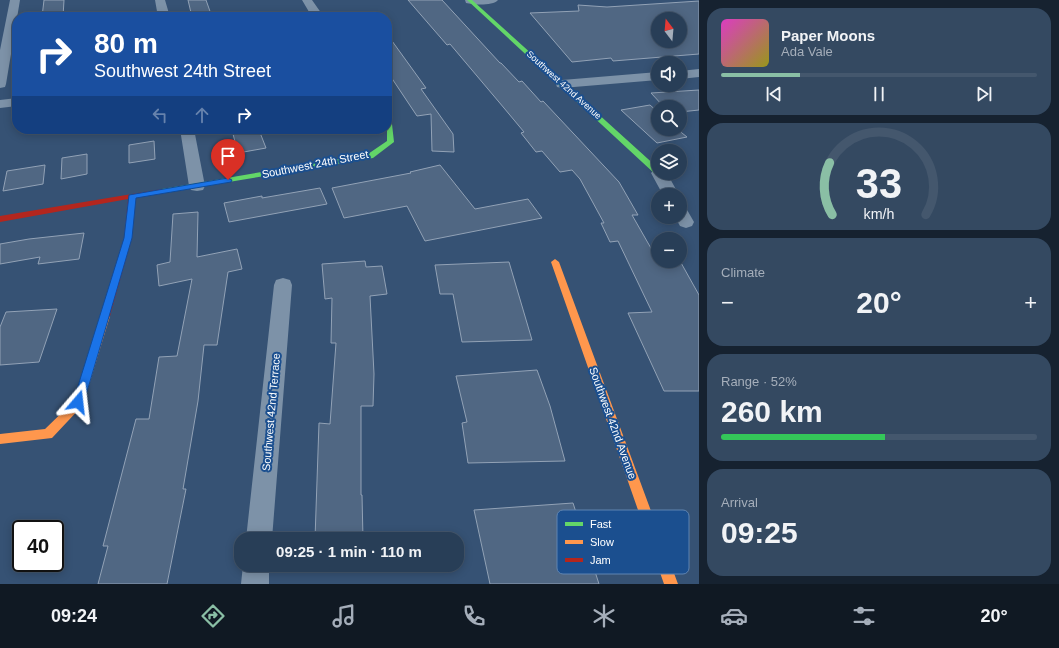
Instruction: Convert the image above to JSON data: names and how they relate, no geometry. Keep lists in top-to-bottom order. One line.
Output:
{"streets":{"street":["Southwest 42nd Avenue","Southwest 24th Street","Southwest 42nd Terrace"]},"legend":["Fast","Slow","Jam"],"north":"top","page":{"map_buttons":["+","−"],"turn":["80 m","Southwest 24th Street"],"song":["Paper Moons","Ada Vale"],"tile":["Climate",["Range · 52%","260 km"],["Arrival","09:25"]],"heat":["−","20°","+"],"limit":"40","trip":"09:25 · 1 min · 110 m","tabs":["09:24","20°"],"gauge":["33","km/h"]}}
